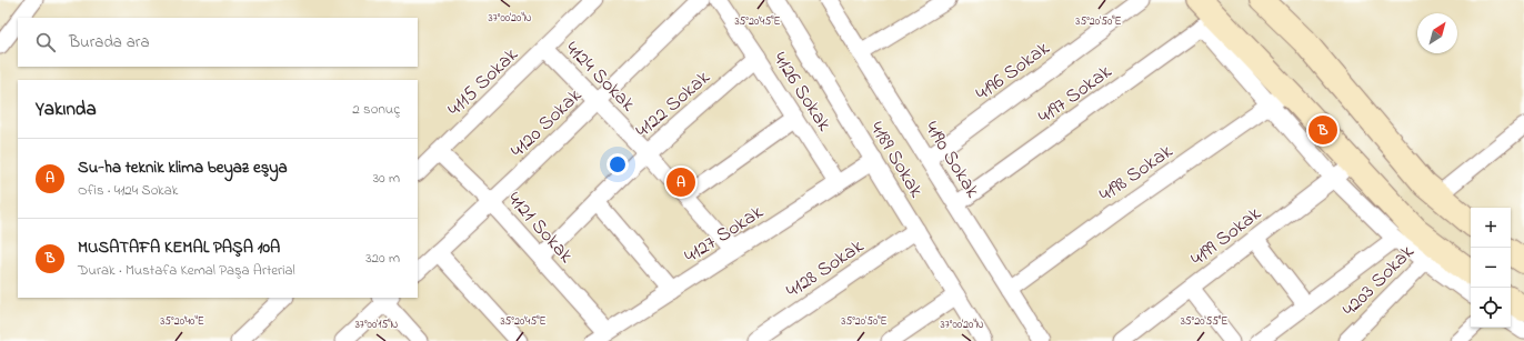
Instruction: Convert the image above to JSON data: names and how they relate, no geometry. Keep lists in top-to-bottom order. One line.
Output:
{"streets":{"street":["4196 Sokak","4124 Sokak","4115 Sokak","4126 Sokak","4197 Sokak","4122 Sokak","4120 Sokak","4189 Sokak","4190 Sokak","4198 Sokak","4121 Sokak","4127 Sokak","4199 Sokak","4128 Sokak","4203 Sokak"]},"crossings":[["4196 Sokak","4190 Sokak"],["4124 Sokak","4115 Sokak"],["4124 Sokak","4122 Sokak"],["4124 Sokak","4120 Sokak"],["4124 Sokak","4127 Sokak"],["4115 Sokak","4121 Sokak"],["4126 Sokak","4122 Sokak"],["4126 Sokak","4127 Sokak"],["4197 Sokak","4190 Sokak"],["4122 Sokak","4121 Sokak"],["4120 Sokak","4121 Sokak"],["4189 Sokak","4127 Sokak"],["4189 Sokak","4128 Sokak"],["4190 Sokak","4198 Sokak"],["4121 Sokak","4127 Sokak"]],"north":"top right","page":{"search":"Burada ara","heading":["Yakında","2 sonuç"],"pins":["B","A"],"list":[{"mark":"A","name":"Su-ha teknik klima beyaz eşya","note":"Ofis · 4124 Sokak","value":"30 m"},{"mark":"B","name":"MUSATAFA KEMAL PAŞA 10A","note":"Durak · Mustafa Kemal Paşa Arterial","value":"320 m"}],"map_buttons":["+","−"]},"coordinates":["37°00'20\"N","35°20'45\"E","35°20'50\"E","35°20'40\"E","35°20'55\"E","37°00'15\"N"]}
